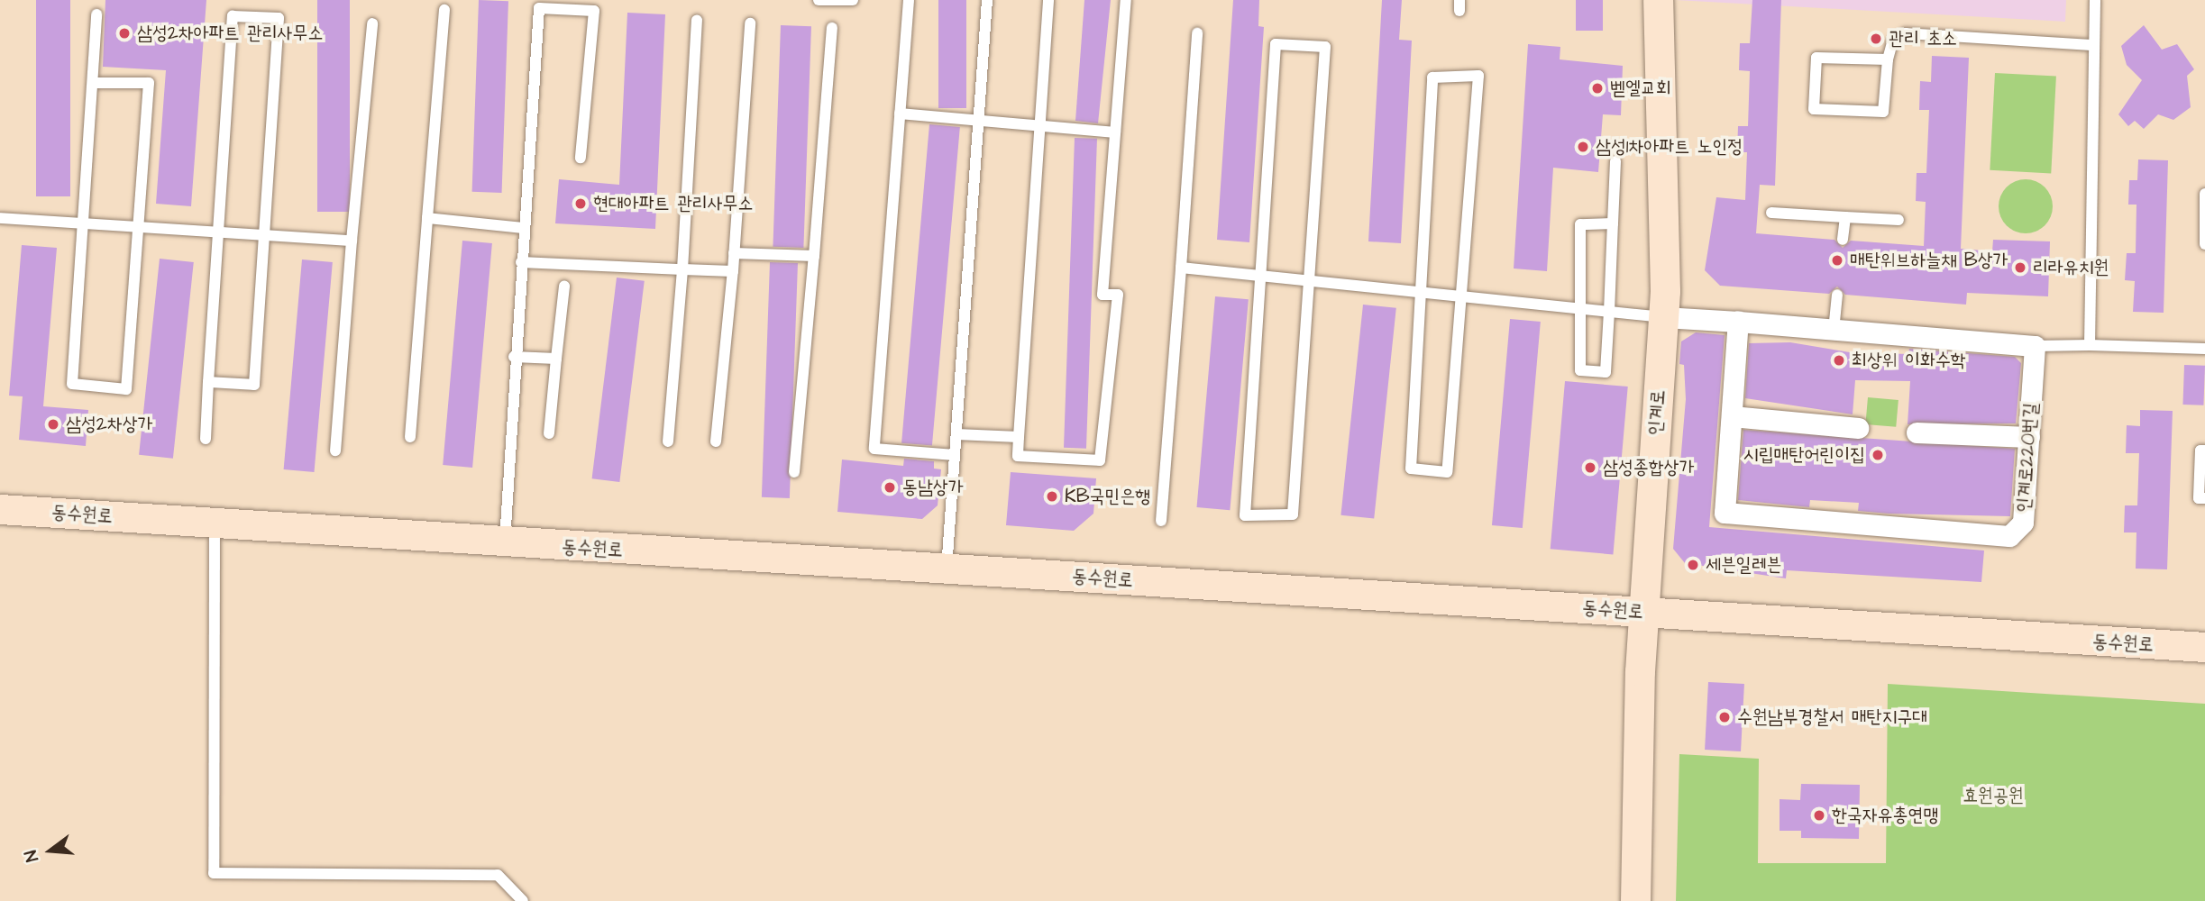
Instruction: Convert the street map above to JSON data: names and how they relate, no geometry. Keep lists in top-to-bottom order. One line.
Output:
{"streets":{"main road":["인계로","동수원로"],"street":["인계로220번길"]},"crossings":[["인계로","동수원로"]],"parks":["효원공원"],"places":["삼성2차아파트 관리사무소","관리 초소","벧엘교회","삼성1차아파트 노인정","현대아파트 관리사무소","매탄위브하늘채 B상가","리라유치원","최상위 이화수학","삼성2차상가","시립매탄어린이집","삼성종합상가","동남상가","KB국민은행","세븐일레븐","수원남부경찰서 매탄지구대","한국자유총연맹"],"north":"left"}
